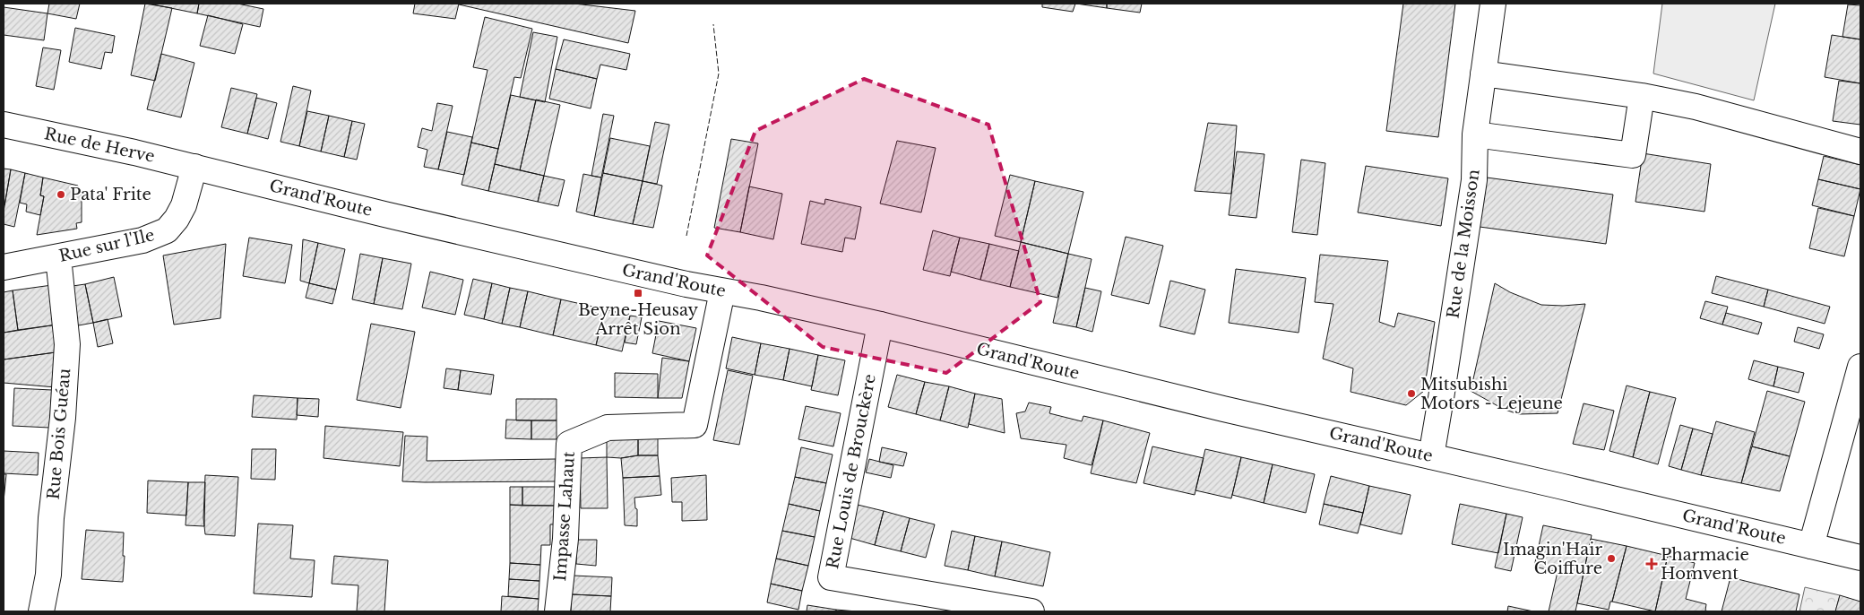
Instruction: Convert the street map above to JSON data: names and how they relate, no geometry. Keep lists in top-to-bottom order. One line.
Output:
{"streets":{"street":["Rue de Herve","Grand'Route","Rue de la Moisson","Rue sur l'Ile","Rue Bois Guéau","Rue Louis de Brouckère","Impasse Lahaut"]},"crossings":[["Rue de Herve","Grand'Route"],["Rue de Herve","Rue sur l'Ile"],["Grand'Route","Rue de la Moisson"],["Grand'Route","Rue sur l'Ile"],["Grand'Route","Rue Louis de Brouckère"],["Grand'Route","Impasse Lahaut"],["Rue sur l'Ile","Rue Bois Guéau"]],"places":{"other":["Pata' Frite","Mitsubishi Motors - Lejeune","Imagin'Hair Coiffure"],"transit":["Beyne-Heusay Arrêt Sion"],"health":["Pharmacie Homvent"]}}
